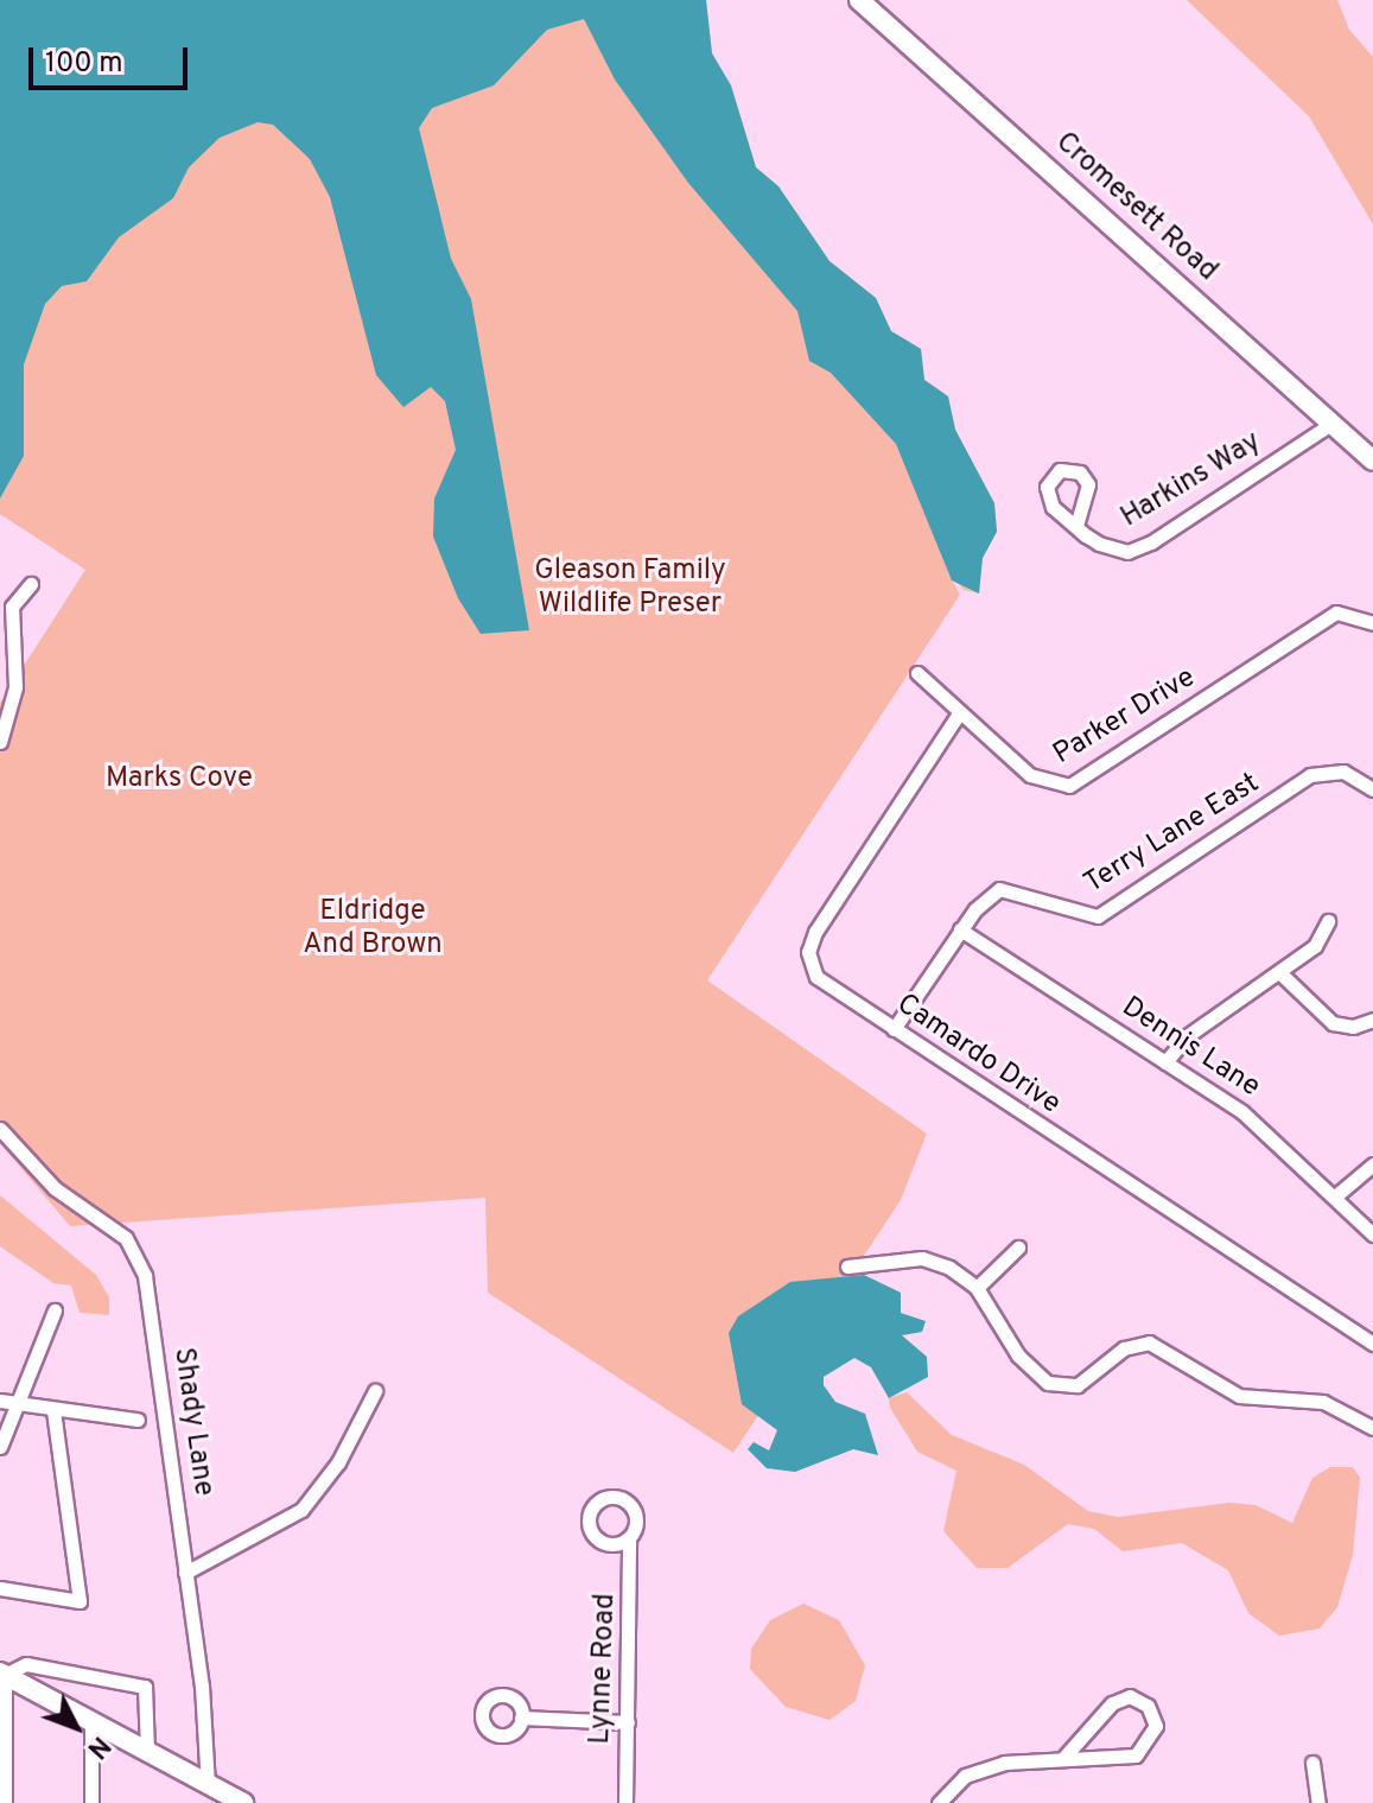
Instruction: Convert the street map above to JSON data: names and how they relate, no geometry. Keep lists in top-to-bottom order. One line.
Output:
{"streets":{"street":["Cromesett Road","Harkins Way","Parker Drive","Terry Lane East","Dennis Lane","Camardo Drive","Shady Lane","Lynne Road"]},"crossings":[["Cromesett Road","Harkins Way"],["Parker Drive","Camardo Drive"],["Terry Lane East","Dennis Lane"],["Terry Lane East","Camardo Drive"]],"parks":["Gleason Family Wildlife Preser","Marks Cove","Eldridge And Brown"],"scale_bar":"100 m","north":"bottom right"}
